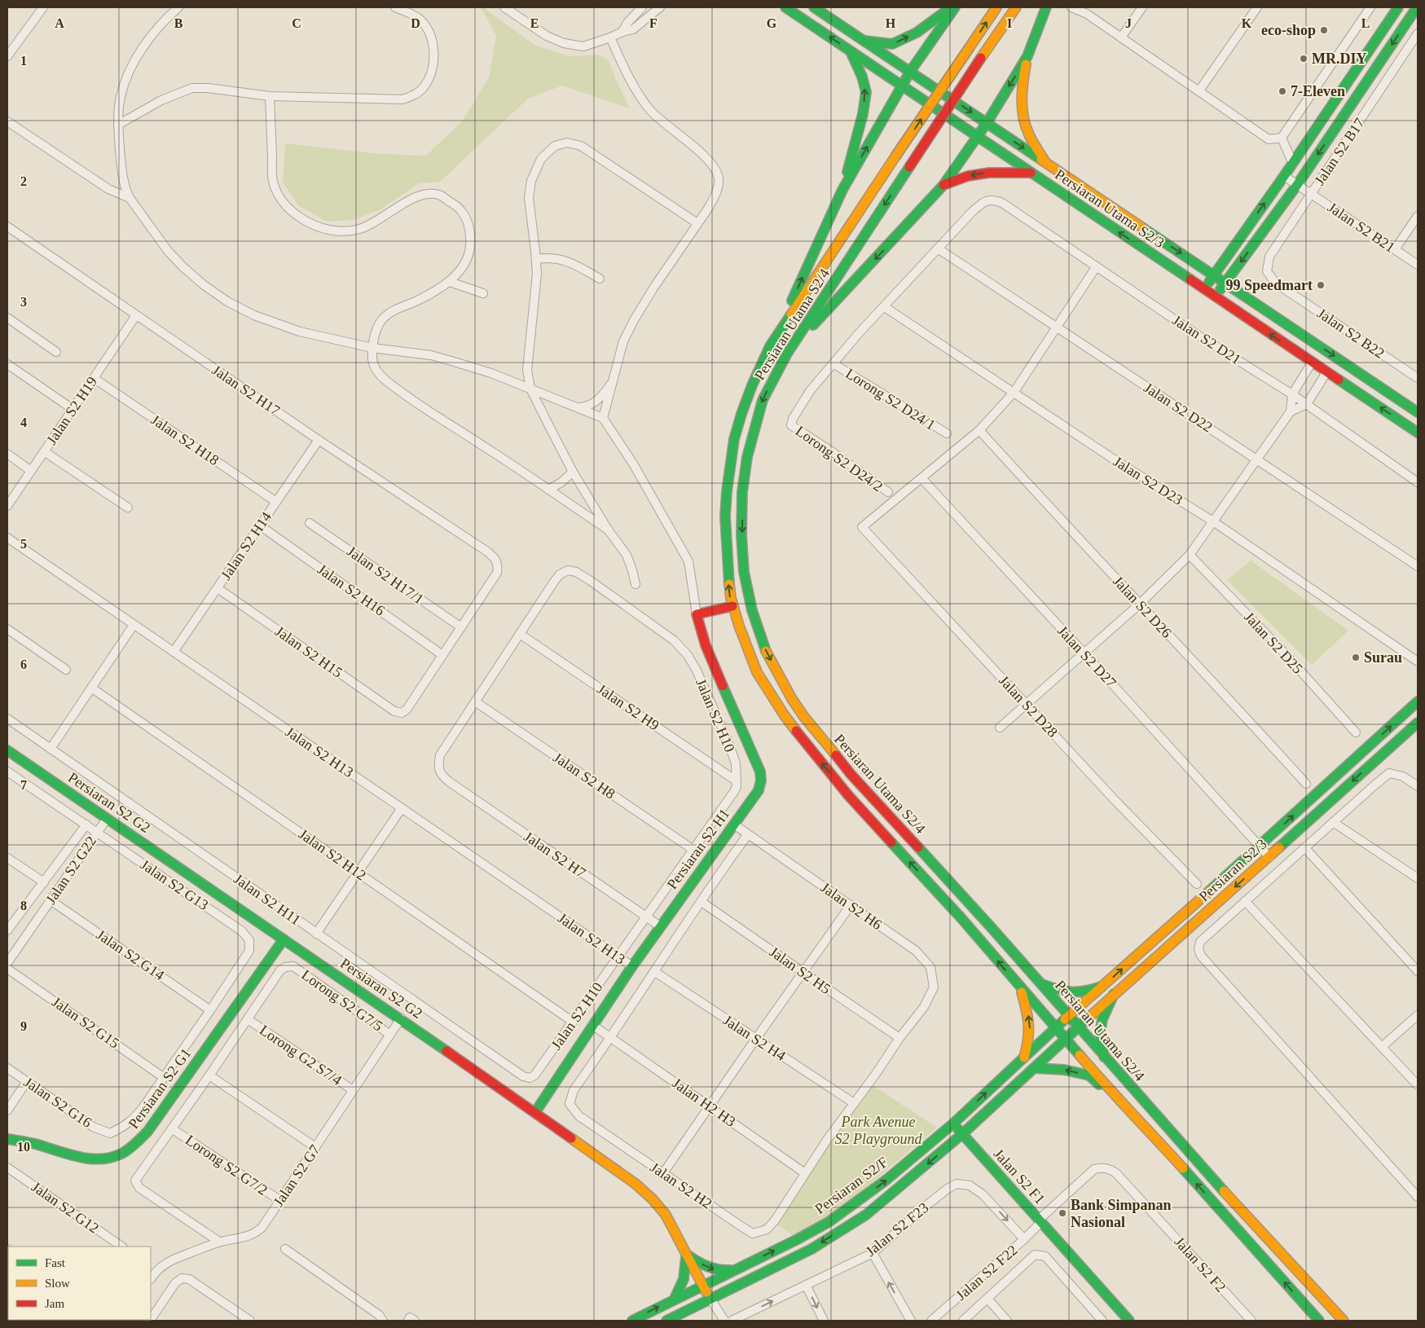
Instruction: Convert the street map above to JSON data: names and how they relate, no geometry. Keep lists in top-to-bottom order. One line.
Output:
{"streets":{"main road":["Persiaran Utama S2/3","Persiaran Utama S2/4","Persiaran S2 G2","Persiaran S2 H1","Persiaran S2/3","Persiaran S2 G1","Jalan S2 F1","Persiaran S2/F"],"street":["Jalan S2 B17","Jalan S2 B21","Jalan S2 B22","Jalan S2 D21","Jalan S2 H17","Lorong S2 D24/1","Jalan S2 D22","Jalan S2 H19","Jalan S2 H18","Lorong S2 D24/2","Jalan S2 D23","Jalan S2 H14","Jalan S2 H17/1","Jalan S2 H16","Jalan S2 D26","Jalan S2 D25","Jalan S2 H15","Jalan S2 D27","Jalan S2 D28","Jalan S2 H9","Jalan S2 H10","Jalan S2 H13","Jalan S2 H8","Jalan S2 H12","Jalan S2 H7","Jalan S2 G22","Jalan S2 G13","Jalan S2 H11","Jalan S2 H6","Jalan S2 G14","Jalan S2 H5","Lorong S2 G7/5","Jalan S2 G15","Jalan S2 H4","Lorong G2 S7/4","Jalan S2 G16","Jalan H2 H3","Lorong S2 G7/2","Jalan S2 G7","Jalan S2 H2","Jalan S2 G12","Jalan S2 F23","Jalan S2 F2","Jalan S2 F22"]},"crossings":[["Jalan S2 B17","Jalan S2 B21"],["Jalan S2 B17","Jalan S2 B22"],["Persiaran Utama S2/4","Persiaran S2/3"],["Persiaran Utama S2/4","Persiaran S2/F"],["Jalan S2 D21","Jalan S2 D22"],["Jalan S2 H17","Jalan S2 H19"],["Jalan S2 H17","Jalan S2 H14"],["Jalan S2 H17","Jalan S2 H17/1"],["Lorong S2 D24/1","Lorong S2 D24/2"],["Jalan S2 H19","Jalan S2 H18"],["Jalan S2 H18","Jalan S2 H14"],["Jalan S2 H14","Jalan S2 H16"],["Jalan S2 H14","Jalan S2 H15"],["Jalan S2 H14","Jalan S2 H13"],["Jalan S2 H16","Jalan S2 H15"],["Jalan S2 D27","Jalan S2 D28"],["Jalan S2 D27","Persiaran S2/3"],["Jalan S2 D27","Persiaran S2/F"],["Jalan S2 H9","Jalan S2 H10"],["Jalan S2 H10","Jalan S2 H13"],["Jalan S2 H10","Jalan S2 H8"],["Jalan S2 H10","Jalan S2 H12"],["Jalan S2 H10","Jalan S2 H7"],["Jalan S2 H10","Jalan S2 H11"],["Jalan S2 H13","Persiaran S2 H1"],["Persiaran S2 G2","Persiaran S2 H1"],["Persiaran S2 G2","Jalan S2 G22"],["Persiaran S2 G2","Persiaran S2 G1"],["Persiaran S2 G2","Jalan S2 G7"],["Persiaran S2 G2","Persiaran S2/F"],["Persiaran S2 H1","Jalan S2 H7"],["Persiaran S2 H1","Jalan S2 H6"],["Persiaran S2 H1","Jalan H2 H3"],["Jalan S2 G22","Jalan S2 G13"],["Jalan S2 G22","Jalan S2 G14"],["Persiaran S2/3","Persiaran S2/F"],["Jalan S2 G13","Jalan S2 G14"],["Jalan S2 H6","Jalan S2 H5"],["Jalan S2 H6","Jalan S2 H4"],["Jalan S2 H6","Jalan H2 H3"],["Jalan S2 H6","Jalan S2 H2"],["Lorong S2 G7/5","Lorong G2 S7/4"],["Lorong S2 G7/5","Jalan S2 G7"],["Jalan S2 G15","Jalan S2 G16"],["Lorong G2 S7/4","Jalan S2 G7"],["Jalan H2 H3","Jalan S2 H2"],["Lorong S2 G7/2","Jalan S2 G7"],["Jalan S2 F1","Persiaran S2/F"],["Jalan S2 F1","Jalan S2 F2"],["Jalan S2 F1","Jalan S2 F22"],["Jalan S2 F23","Jalan S2 F22"],["Jalan S2 F2","Jalan S2 F22"]],"one_way":["Persiaran S2/3","Jalan S2 F23"],"parks":["Park Avenue S2 Playground"],"places":["eco-shop","MR.DIY","7-Eleven","99 Speedmart","Surau","Bank Simpanan Nasional"],"legend":["Fast","Slow","Jam"],"grid":{"columns":["A","B","C","D","E","F","G","H","I","J","K","L"],"rows":["1","2","3","4","5","6","7","8","9","10"]}}
